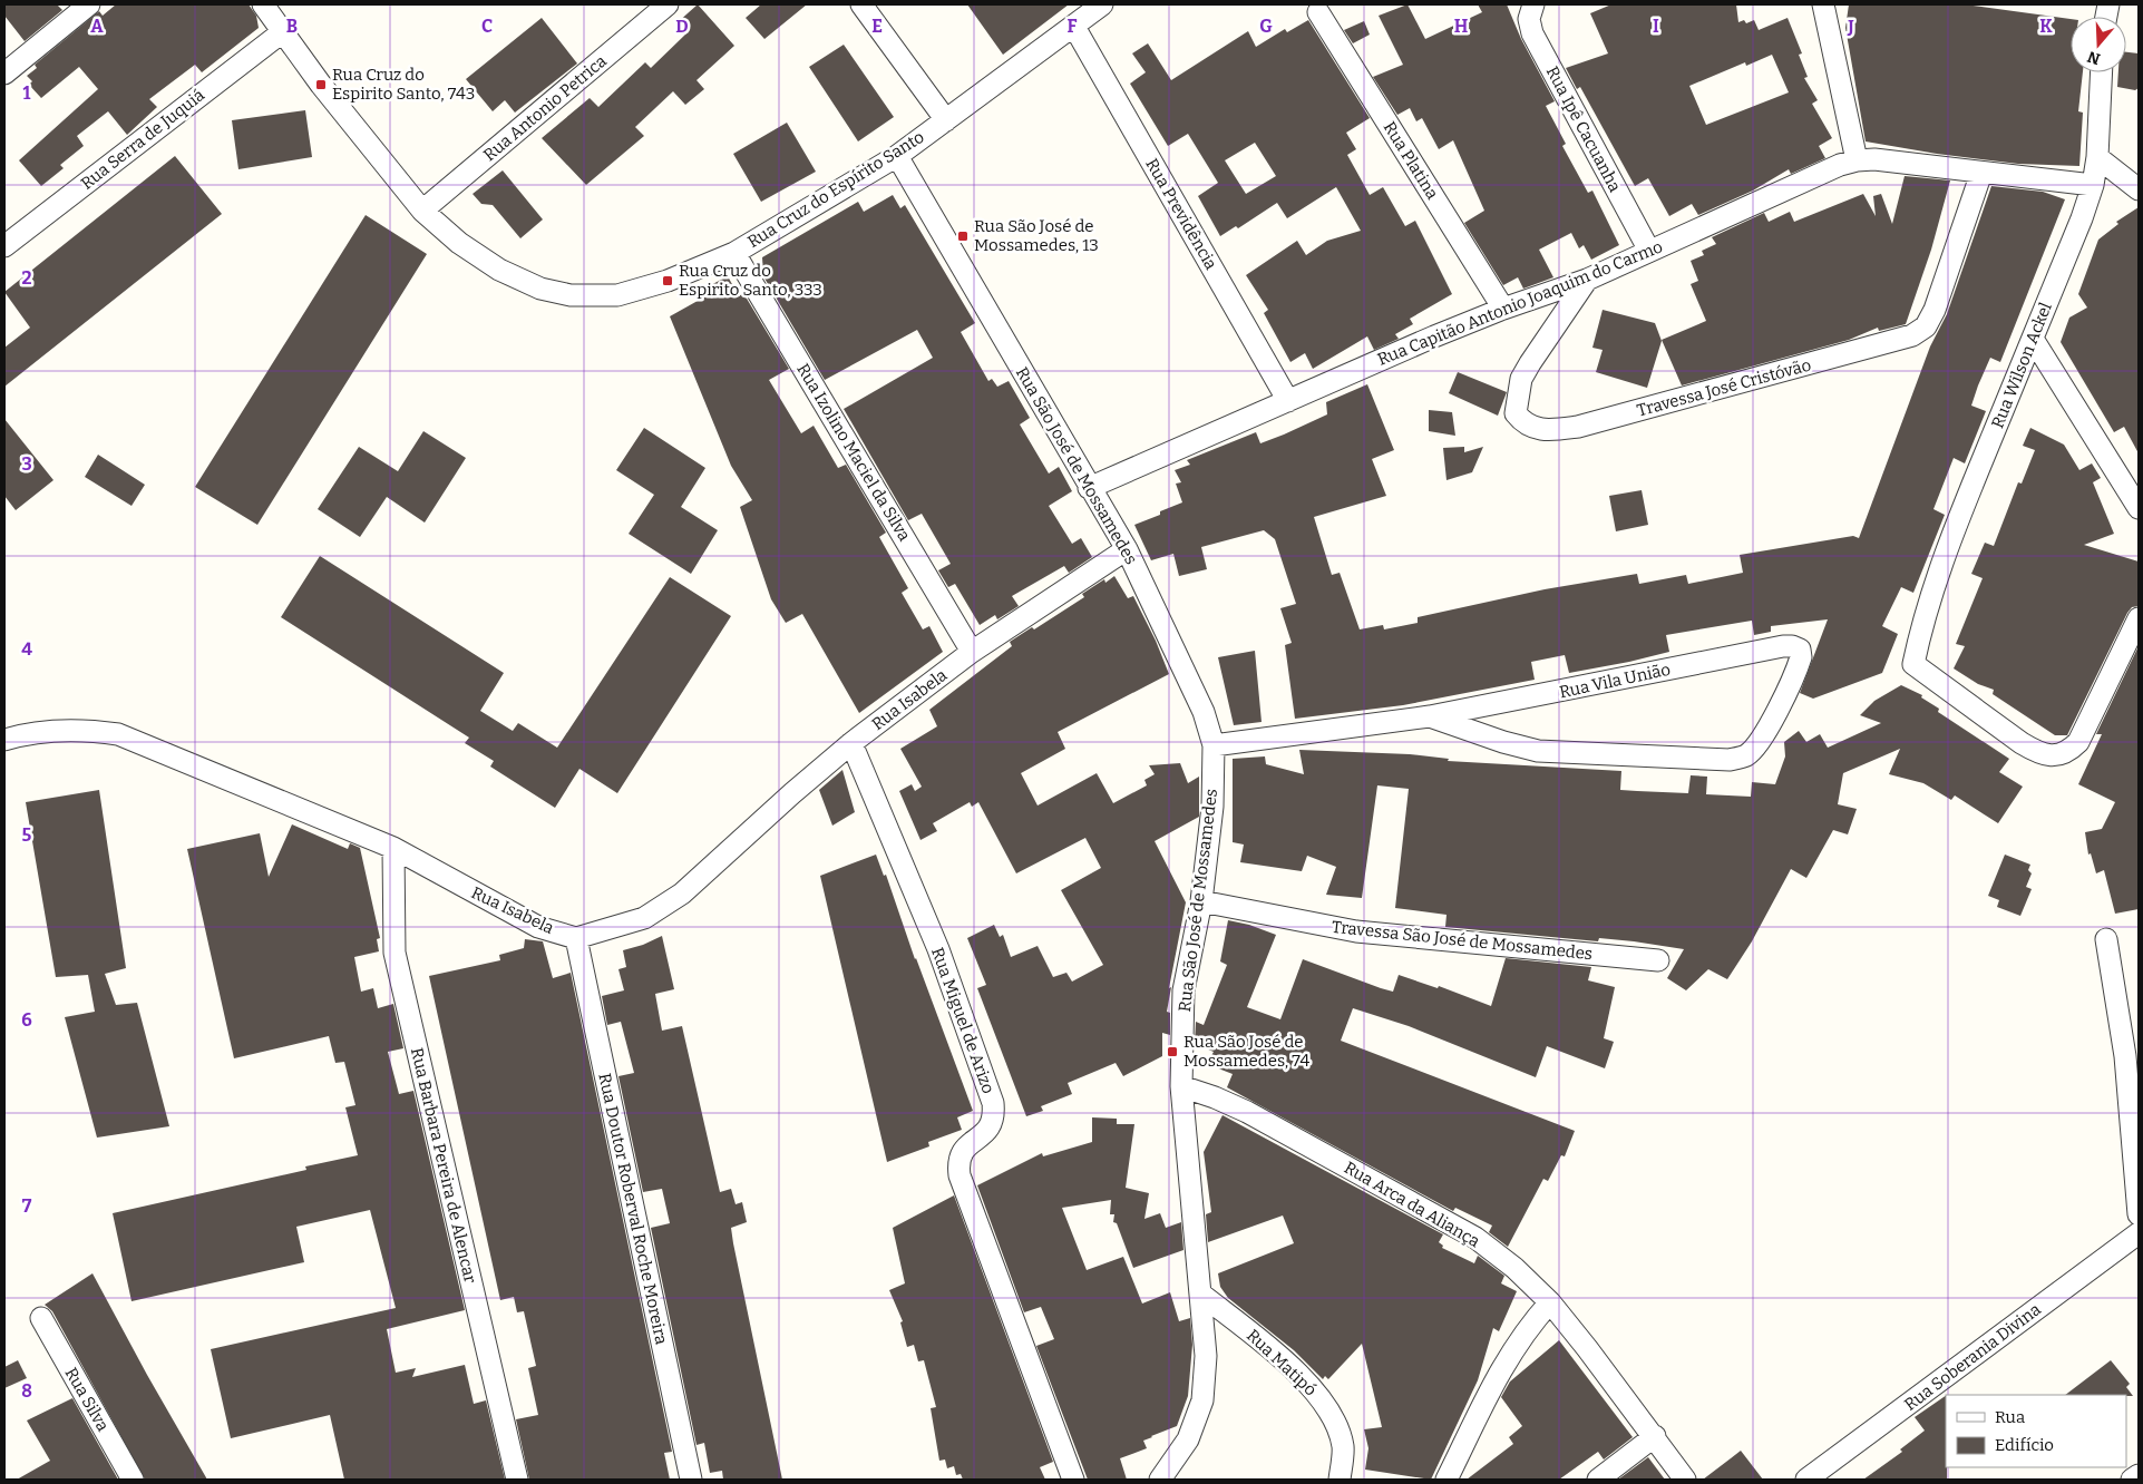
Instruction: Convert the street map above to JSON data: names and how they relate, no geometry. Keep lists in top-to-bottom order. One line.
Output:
{"streets":{"street":["Rua Antonio Petrica","Rua Ipê Cacuanha","Rua Serra de Juquiá","Rua Platina","Rua Cruz do Espírito Santo","Rua Previdência","Rua Capitão Antonio Joaquim do Carmo","Rua Wilson Ackel","Travessa José Cristóvão","Rua Izolino Maciel da Silva","Rua São José de Mossamedes","Rua Vila União","Rua Isabela","Travessa São José de Mossamedes","Rua Miguel de Arizo","Rua Barbara Pereira de Alencar","Rua Arca da Aliança","Rua Doutor Roberval Roche Moreira","Rua Soberania Divina","Rua Matipó","Rua Silva"]},"crossings":[["Rua Antonio Petrica","Rua Cruz do Espírito Santo"],["Rua Ipê Cacuanha","Rua Capitão Antonio Joaquim do Carmo"],["Rua Serra de Juquiá","Rua Cruz do Espírito Santo"],["Rua Platina","Rua Capitão Antonio Joaquim do Carmo"],["Rua Cruz do Espírito Santo","Rua Previdência"],["Rua Cruz do Espírito Santo","Rua Izolino Maciel da Silva"],["Rua Cruz do Espírito Santo","Rua São José de Mossamedes"],["Rua Previdência","Rua Capitão Antonio Joaquim do Carmo"],["Rua Capitão Antonio Joaquim do Carmo","Rua Wilson Ackel"],["Rua Capitão Antonio Joaquim do Carmo","Travessa José Cristóvão"],["Rua Capitão Antonio Joaquim do Carmo","Rua São José de Mossamedes"],["Rua Izolino Maciel da Silva","Rua Isabela"],["Rua São José de Mossamedes","Rua Vila União"],["Rua São José de Mossamedes","Rua Isabela"],["Rua São José de Mossamedes","Travessa São José de Mossamedes"],["Rua São José de Mossamedes","Rua Arca da Aliança"],["Rua São José de Mossamedes","Rua Matipó"],["Rua Isabela","Rua Miguel de Arizo"],["Rua Isabela","Rua Barbara Pereira de Alencar"],["Rua Isabela","Rua Doutor Roberval Roche Moreira"]],"places":{"transit":["Rua Cruz do Espirito Santo, 743","Rua São José de Mossamedes, 13","Rua Cruz do Espirito Santo, 333","Rua São José de Mossamedes, 74"]},"legend":["Rua","Edifício"],"north":"bottom","grid":{"columns":["A","B","C","D","E","F","G","H","I","J","K"],"rows":["1","2","3","4","5","6","7","8"]}}
